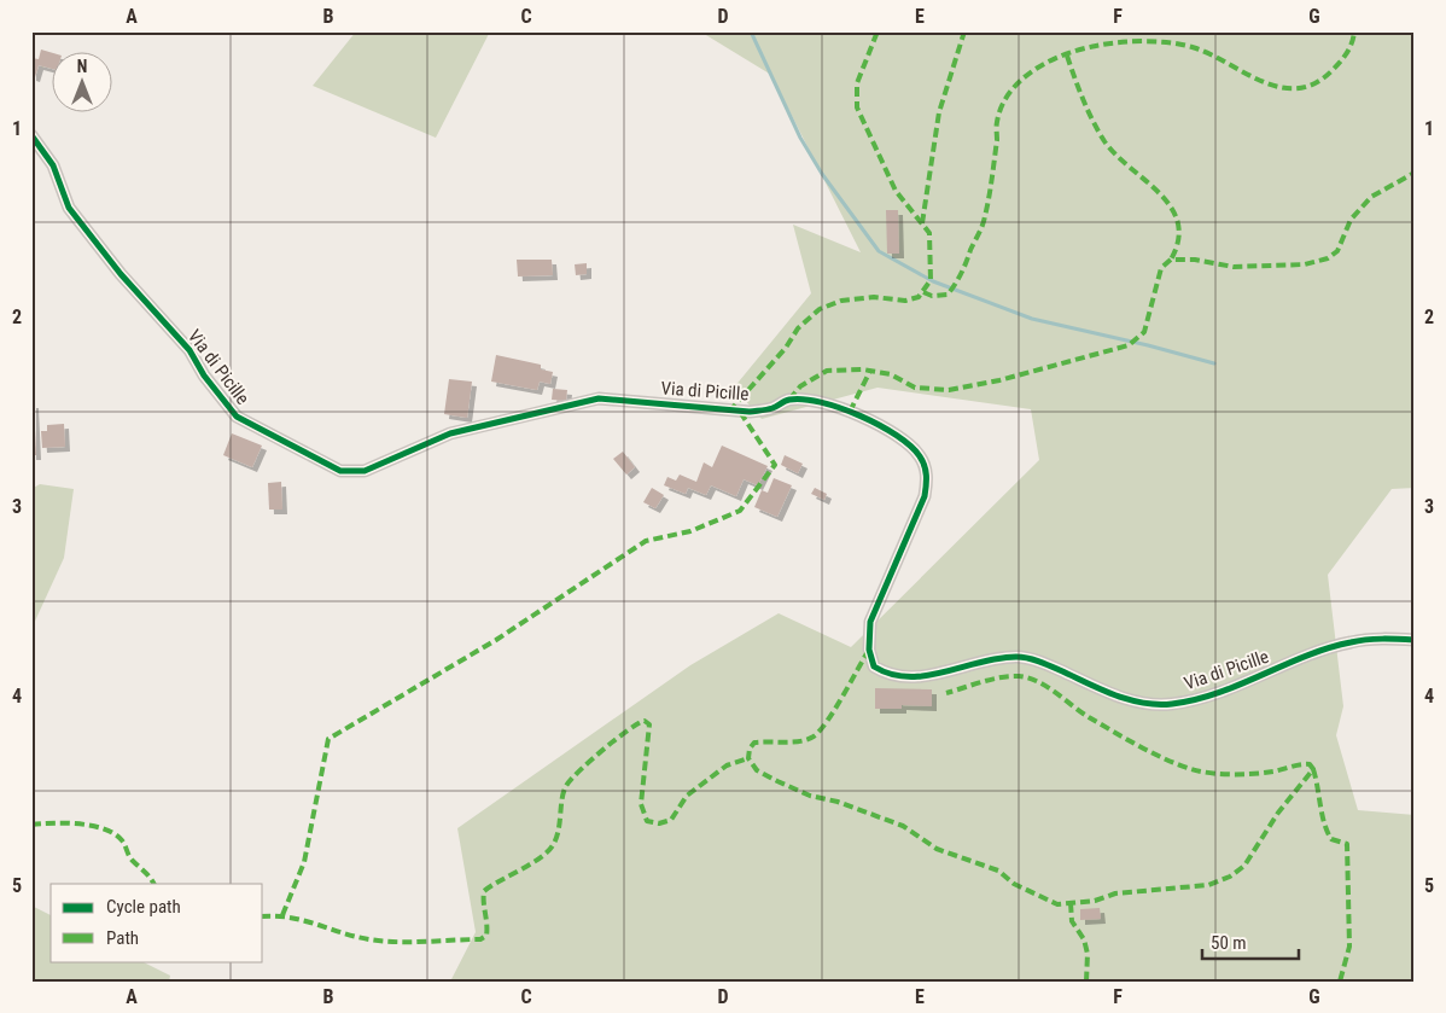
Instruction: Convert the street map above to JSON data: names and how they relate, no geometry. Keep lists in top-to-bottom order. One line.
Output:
{"streets":{"street":["Via di Picille"]},"legend":["Cycle path","Path"],"scale_bar":"50 m","north":"top","grid":{"columns":["A","B","C","D","E","F","G"],"rows":["1","2","3","4","5"]}}
